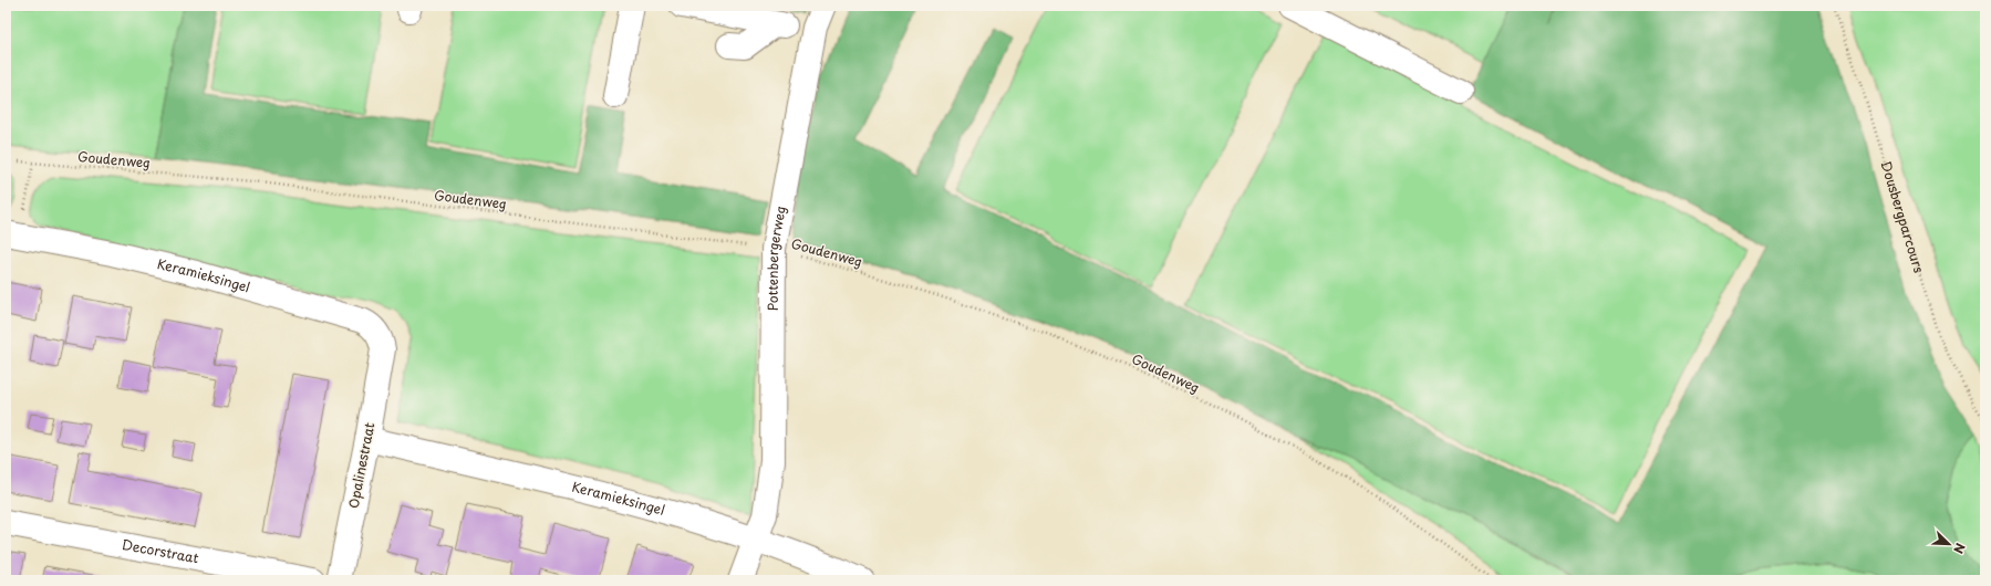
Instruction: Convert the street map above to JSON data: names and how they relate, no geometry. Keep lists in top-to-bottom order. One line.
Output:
{"streets":{"street":["Pottenbergerweg","Keramieksingel","Opalinestraat","Decorstraat"],"path":["Goudenweg","Dousbergparcours"]},"crossings":[["Goudenweg","Pottenbergerweg"],["Pottenbergerweg","Keramieksingel"],["Keramieksingel","Opalinestraat"]],"north":"bottom right"}
